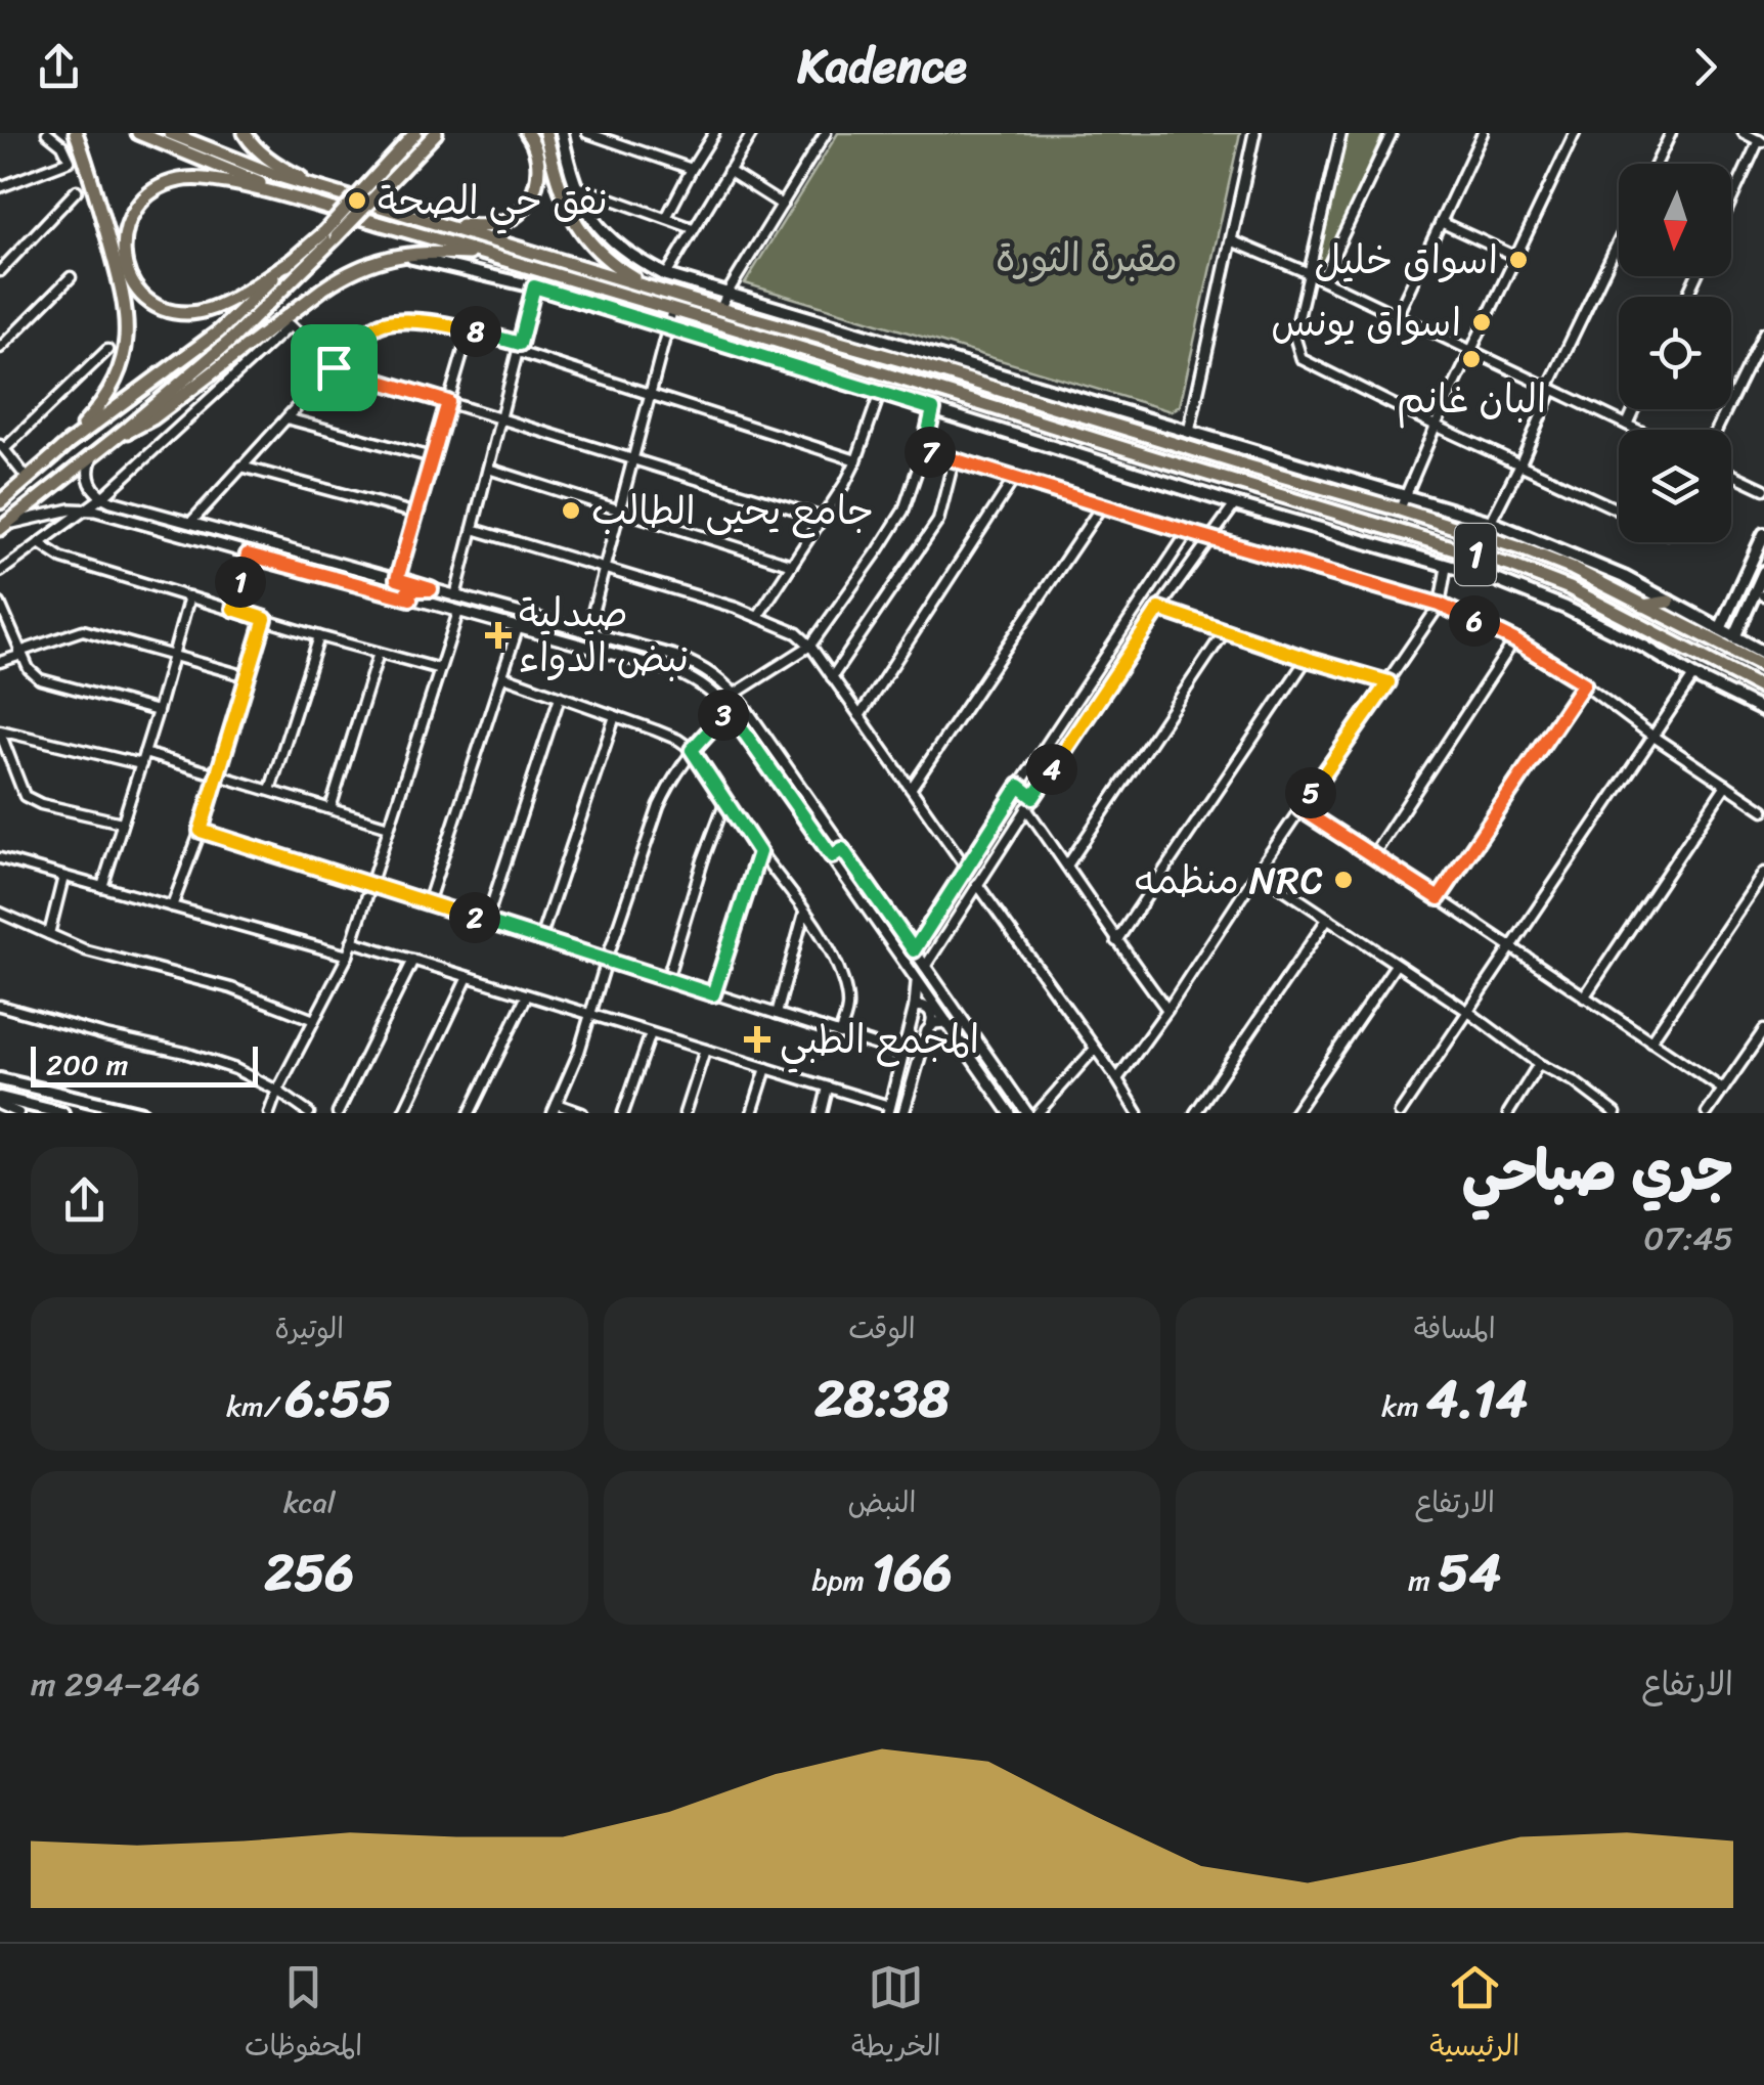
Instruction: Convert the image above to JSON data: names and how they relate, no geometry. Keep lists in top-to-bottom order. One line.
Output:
{"streets":{"highway":["1"]},"parks":["مقبرة الثورة"],"places":{"other":["نفق حي الصحة","اسواق خليل","اسواق يونس","البان غانم","جامع يحيى الطالب","منظمه NRC"],"health":["صيدلية نبض الدواء","المجمع الطبي"]},"scale_bar":"200 m","north":"bottom","page":{"header":"Kadence","pins":["8","7","1","6","3","4","5","2"],"scale":"200 m","heading":["جري صباحي","07:45"],"stats":[["المسافة","4.14 km"],["الوقت","28:38"],["الوتيرة","6:55 /km"],["الارتفاع","54 m"],["النبض","166 bpm"],["kcal","256"]],"chart":["الارتفاع","246–294 m"],"tabs":["الرئيسية","الخريطة","المحفوظات"]}}
